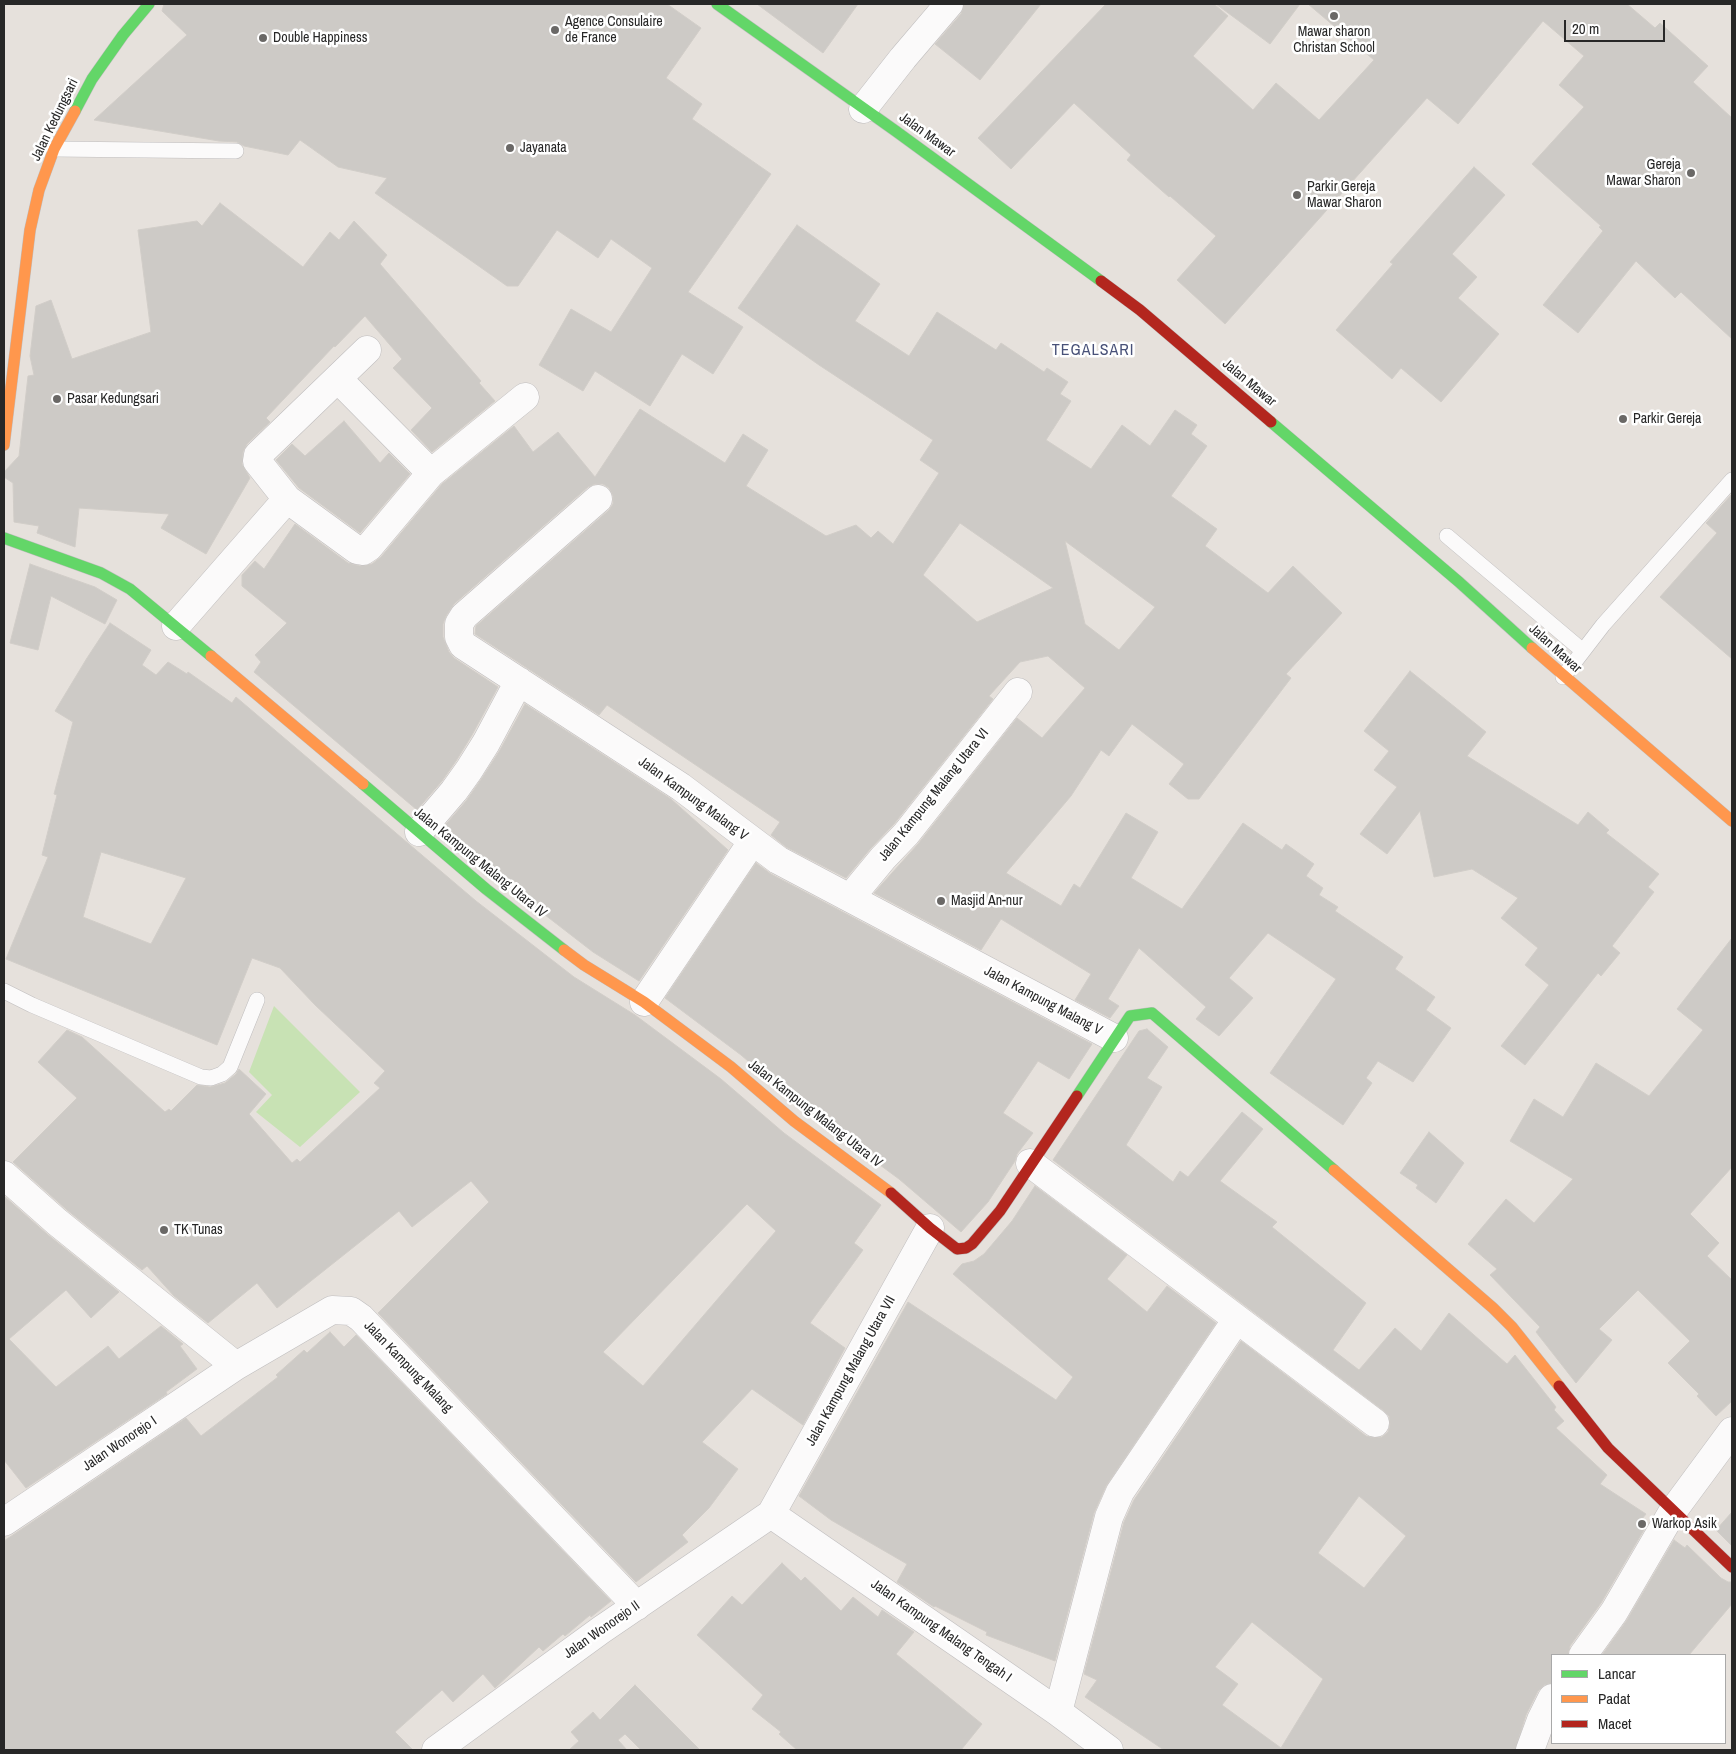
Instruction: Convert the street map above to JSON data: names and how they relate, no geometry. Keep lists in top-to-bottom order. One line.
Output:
{"streets":{"street":["Jalan Kedungsari","Jalan Mawar","Jalan Kampung Malang Utara VI","Jalan Kampung Malang V","Jalan Kampung Malang Utara IV","Jalan Kampung Malang","Jalan Kampung Malang Utara VII","Jalan Wonorejo I","Jalan Wonorejo II","Jalan Kampung Malang Tengah I"]},"crossings":[["Jalan Kampung Malang Utara VI","Jalan Kampung Malang V"],["Jalan Kampung Malang V","Jalan Kampung Malang Utara IV"],["Jalan Kampung Malang Utara IV","Jalan Kampung Malang Utara VII"],["Jalan Kampung Malang","Jalan Wonorejo I"],["Jalan Kampung Malang","Jalan Wonorejo II"],["Jalan Kampung Malang Utara VII","Jalan Wonorejo II"],["Jalan Kampung Malang Utara VII","Jalan Kampung Malang Tengah I"],["Jalan Wonorejo II","Jalan Kampung Malang Tengah I"]],"districts":["TEGALSARI"],"places":["Mawar sharon Christan School","Agence Consulaire de France","Double Happiness","Jayanata","Gereja Mawar Sharon","Parkir Gereja Mawar Sharon","Pasar Kedungsari","Parkir Gereja","Masjid An-nur","TK Tunas","Warkop Asik"],"legend":["Lancar","Padat","Macet"],"scale_bar":"20 m"}
